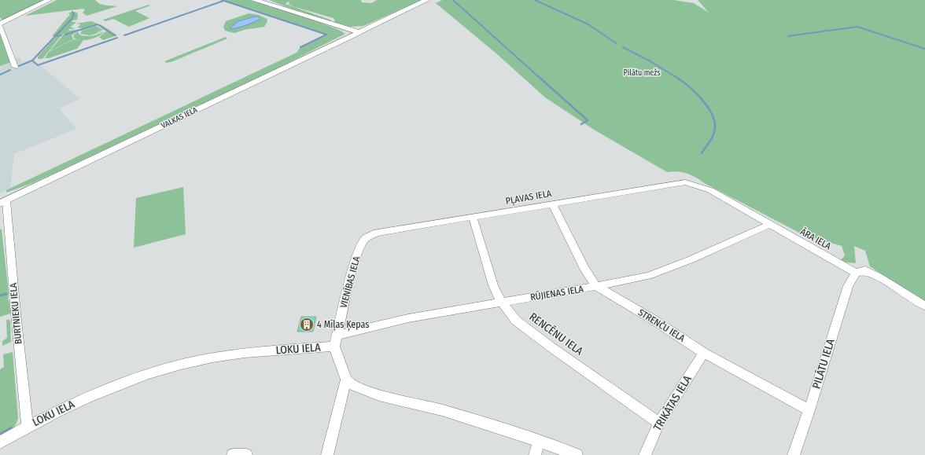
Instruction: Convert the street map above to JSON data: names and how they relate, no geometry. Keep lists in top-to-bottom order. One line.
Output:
{"streets":{"main road":["VALKAS IELA"],"street":["PĻAVAS IELA","ĀRA IELA","VIENĪBAS IELA","RŪJIENAS IELA","BURTNIEKU IELA","STRENČU IELA","RENCĒNU IELA","LOKU IELA","PILĀTU IELA","TRIKĀTAS IELA"]},"crossings":[["VALKAS IELA","BURTNIEKU IELA"],["PĻAVAS IELA","ĀRA IELA"],["PĻAVAS IELA","VIENĪBAS IELA"],["PĻAVAS IELA","STRENČU IELA"],["PĻAVAS IELA","RENCĒNU IELA"],["ĀRA IELA","RŪJIENAS IELA"],["ĀRA IELA","PILĀTU IELA"],["VIENĪBAS IELA","RŪJIENAS IELA"],["VIENĪBAS IELA","LOKU IELA"],["RŪJIENAS IELA","STRENČU IELA"],["RŪJIENAS IELA","RENCĒNU IELA"],["RŪJIENAS IELA","LOKU IELA"],["BURTNIEKU IELA","LOKU IELA"],["STRENČU IELA","PILĀTU IELA"],["STRENČU IELA","TRIKĀTAS IELA"],["RENCĒNU IELA","TRIKĀTAS IELA"]],"parks":["Pilātu mežs"],"places":{"building":["4 Mīļas Ķepas"]}}
